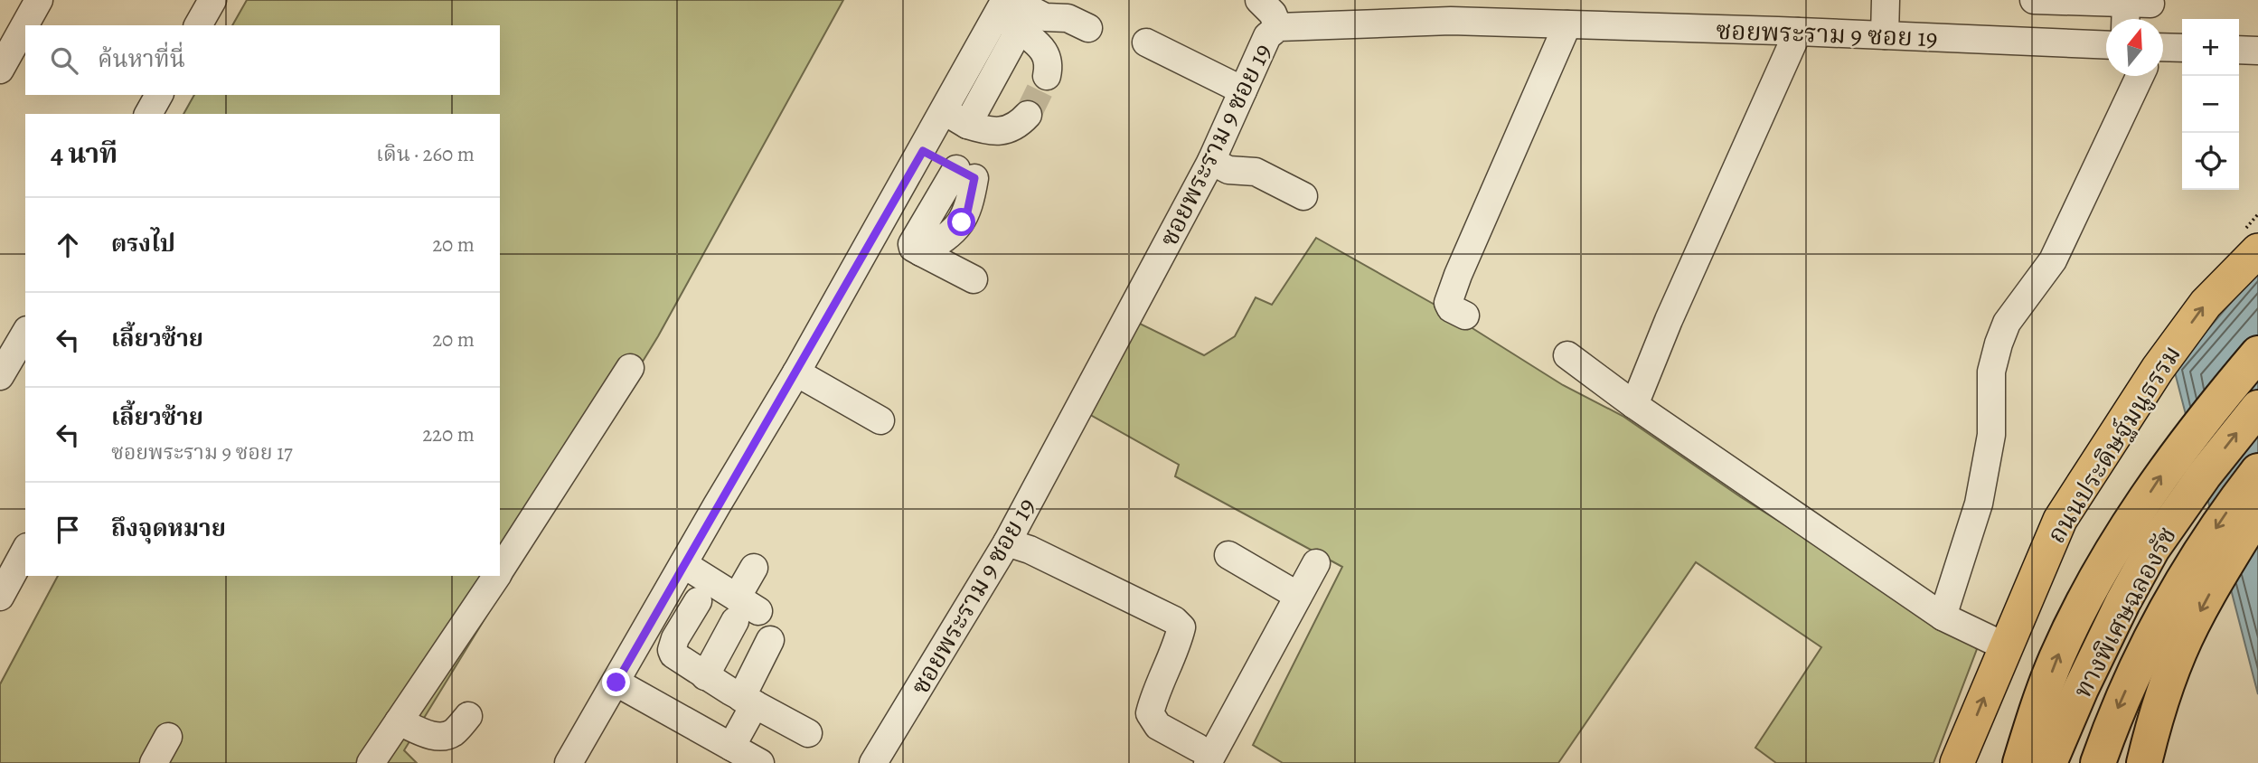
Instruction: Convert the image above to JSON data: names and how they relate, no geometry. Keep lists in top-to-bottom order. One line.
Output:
{"streets":{"highway":["ทางพิเศษฉลองรัช"],"main road":["ถนนประดิษฐ์มนูธรรม"],"street":["ซอยพระราม 9 ซอย 19"]},"one_way":["ถนนประดิษฐ์มนูธรรม"],"north":"top","page":{"map_buttons":["+","−"],"search":"ค้นหาที่นี่","heading":["4 นาที","เดิน · 260 m"],"list":[["ตรงไป","20 m"],["เลี้ยวซ้าย","20 m"],["เลี้ยวซ้าย","ซอยพระราม 9 ซอย 17","220 m"],"ถึงจุดหมาย"]}}
